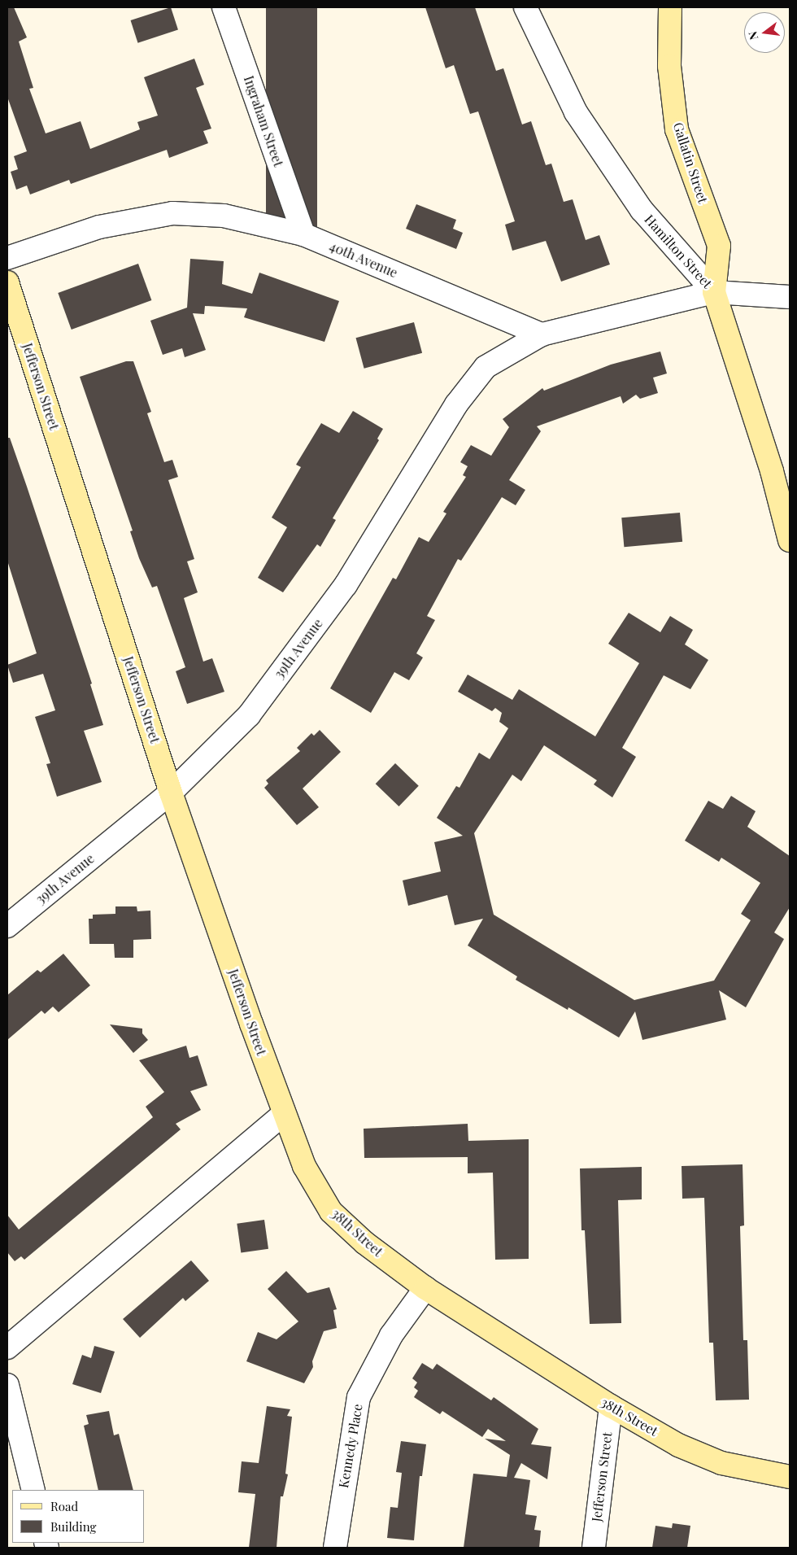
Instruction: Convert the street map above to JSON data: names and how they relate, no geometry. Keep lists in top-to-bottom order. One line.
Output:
{"streets":{"street":["Ingraham Street","Gallatin Street","Hamilton Street","40th Avenue","Jefferson Street","39th Avenue","38th Street","Kennedy Place"]},"crossings":[["Ingraham Street","40th Avenue"],["Gallatin Street","Hamilton Street"],["40th Avenue","39th Avenue"],["Jefferson Street","39th Avenue"],["Jefferson Street","38th Street"],["38th Street","Kennedy Place"]],"legend":["Road","Building"],"north":"left"}
